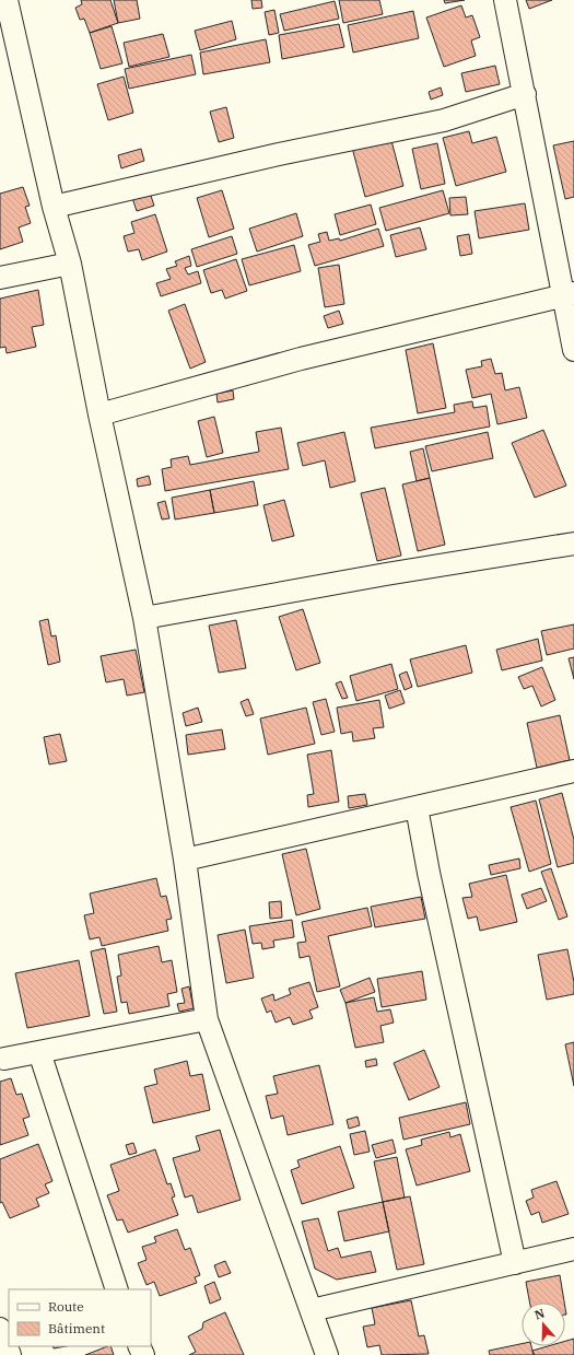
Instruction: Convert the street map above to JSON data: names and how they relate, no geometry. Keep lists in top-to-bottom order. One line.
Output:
{"legend":["Route","Bâtiment"],"north":"top"}
